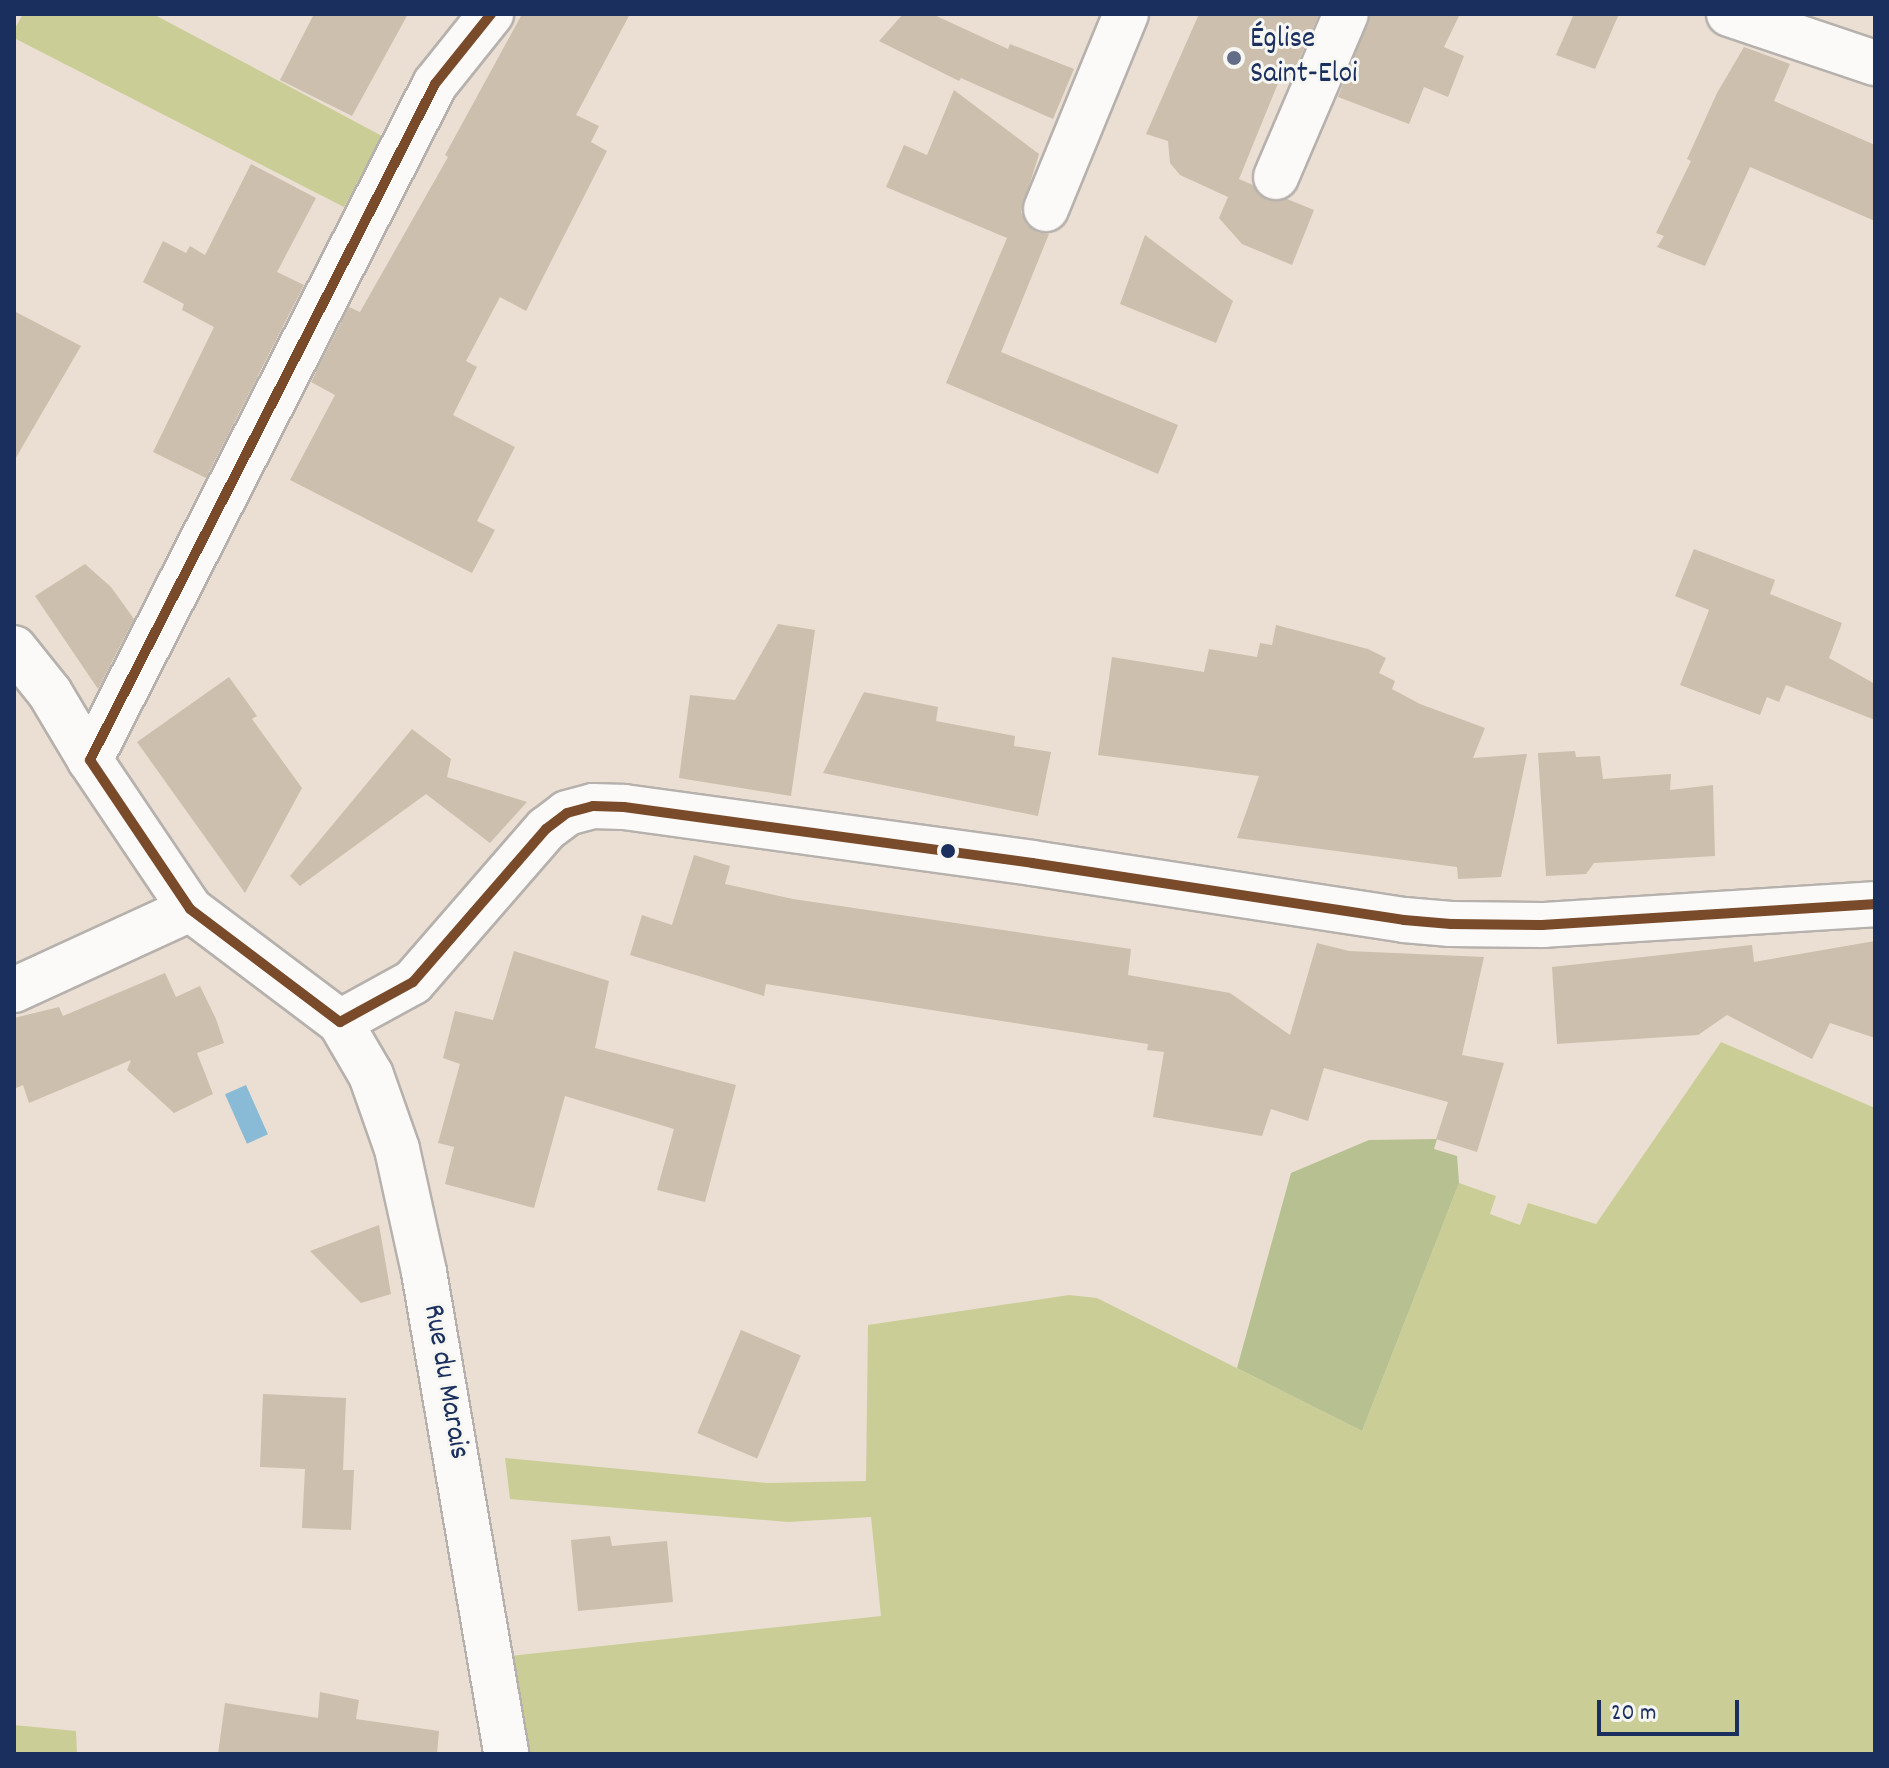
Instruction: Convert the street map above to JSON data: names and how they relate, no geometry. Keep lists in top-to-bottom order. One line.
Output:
{"streets":{"street":["Rue du Marais"]},"places":["Église Saint-Eloi"],"scale_bar":"20 m"}
